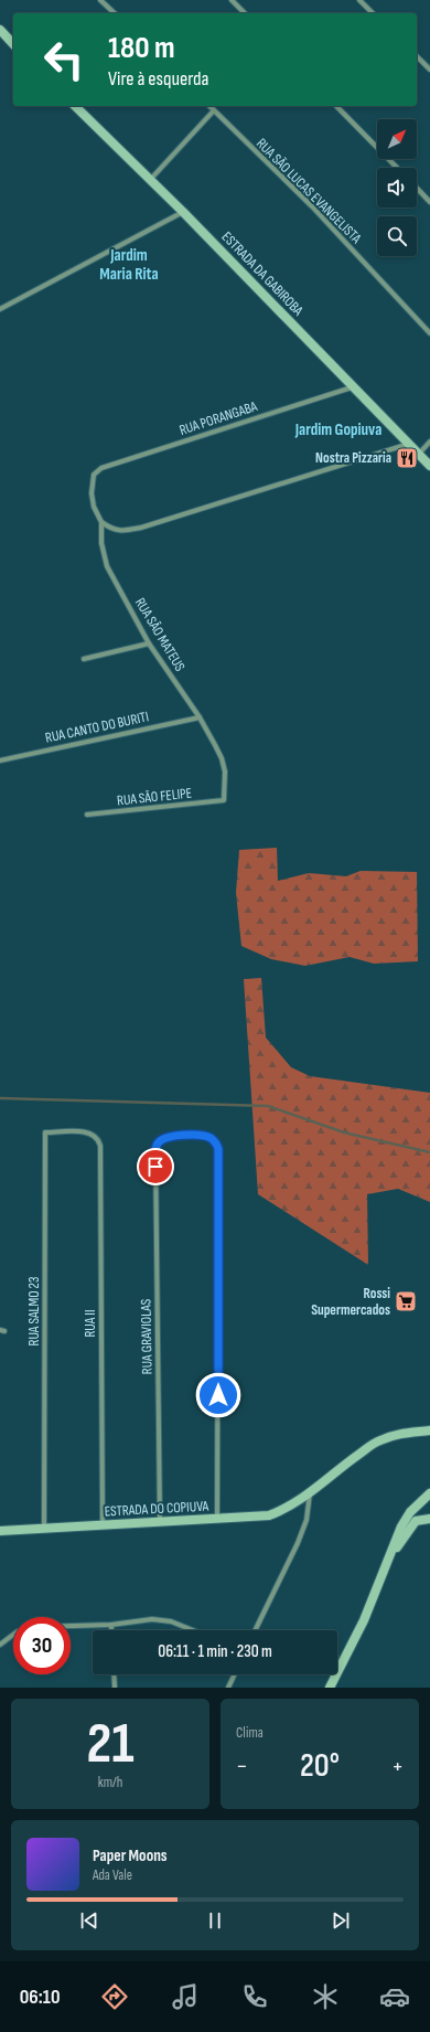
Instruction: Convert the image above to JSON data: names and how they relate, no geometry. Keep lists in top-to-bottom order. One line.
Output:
{"streets":{"street":["RUA SÃO LUCAS EVANGELISTA","ESTRADA DA GABIROBA","RUA PORANGABA","RUA SÃO MATEUS","RUA CANTO DO BURITI","RUA SÃO FELIPE","RUA SALMO 23","RUA II","RUA GRAVIOLAS","ESTRADA DO COPIUVA"]},"crossings":[["ESTRADA DA GABIROBA","RUA PORANGABA"],["RUA PORANGABA","RUA SÃO MATEUS"],["RUA SÃO MATEUS","RUA CANTO DO BURITI"],["RUA SÃO MATEUS","RUA SÃO FELIPE"],["RUA SALMO 23","RUA II"],["RUA SALMO 23","ESTRADA DO COPIUVA"],["RUA II","ESTRADA DO COPIUVA"],["RUA GRAVIOLAS","ESTRADA DO COPIUVA"]],"districts":["Jardim Maria Rita","Jardim Gopiuva"],"places":{"restaurant":["Nostra Pizzaria"],"supermarket":["Rossi Supermercados"]},"north":"top right","page":{"turn":["180 m","Vire à esquerda"],"limit":"30","trip":"06:11 · 1 min · 230 m","tile":[["21","km/h"],"Clima"],"heat":["−","20°","+"],"song":["Paper Moons","Ada Vale"],"tabs":"06:10"}}
